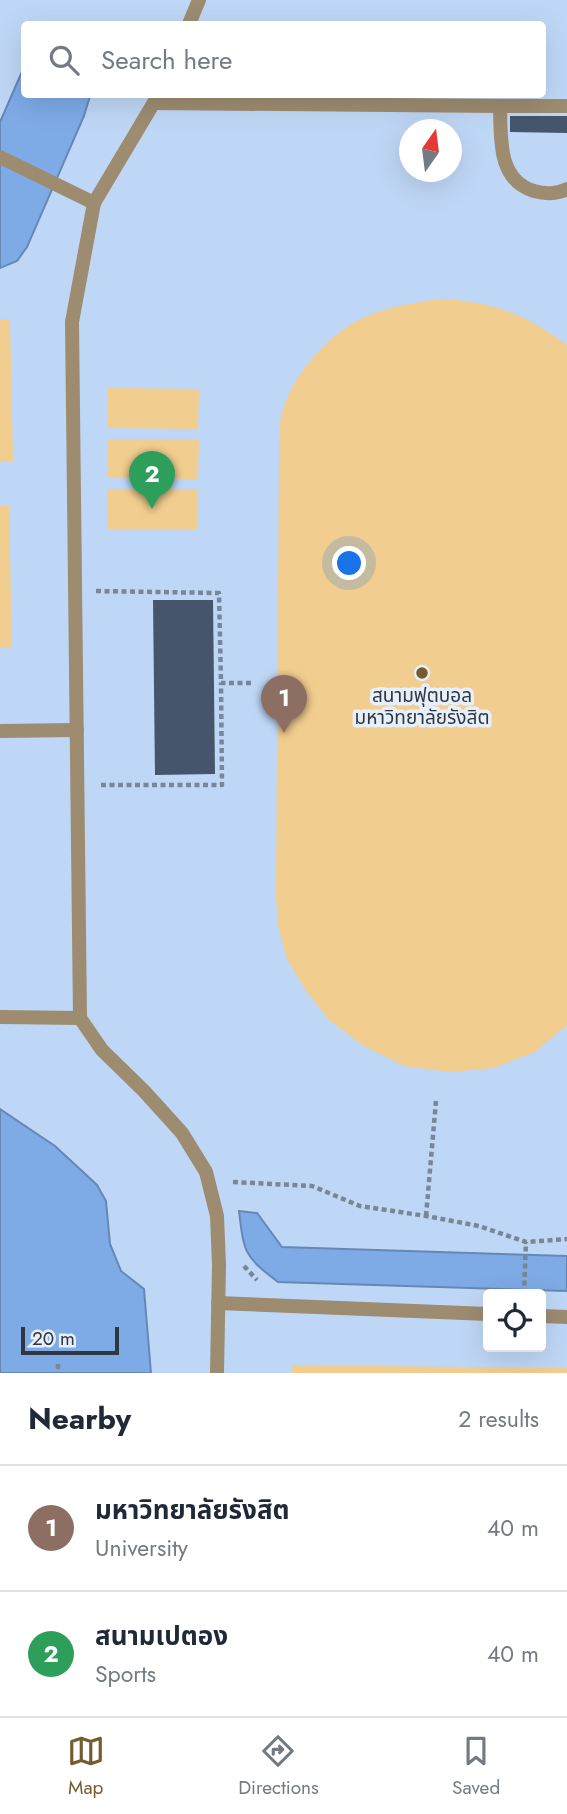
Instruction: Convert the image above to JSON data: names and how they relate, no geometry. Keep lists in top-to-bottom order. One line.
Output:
{"places":["สนามฟุตบอล มหาวิทยาลัยรังสิต"],"scale_bar":"20 m","north":"top","page":{"search":"Search here","pins":["2","1"],"scale":"20 m","heading":["Nearby","2 results"],"list":[{"mark":"1","name":"มหาวิทยาลัยรังสิต","note":"University","value":"40 m"},{"mark":"2","name":"สนามเปตอง","note":"Sports","value":"40 m"}],"nav":["Map","Directions","Saved"]}}
